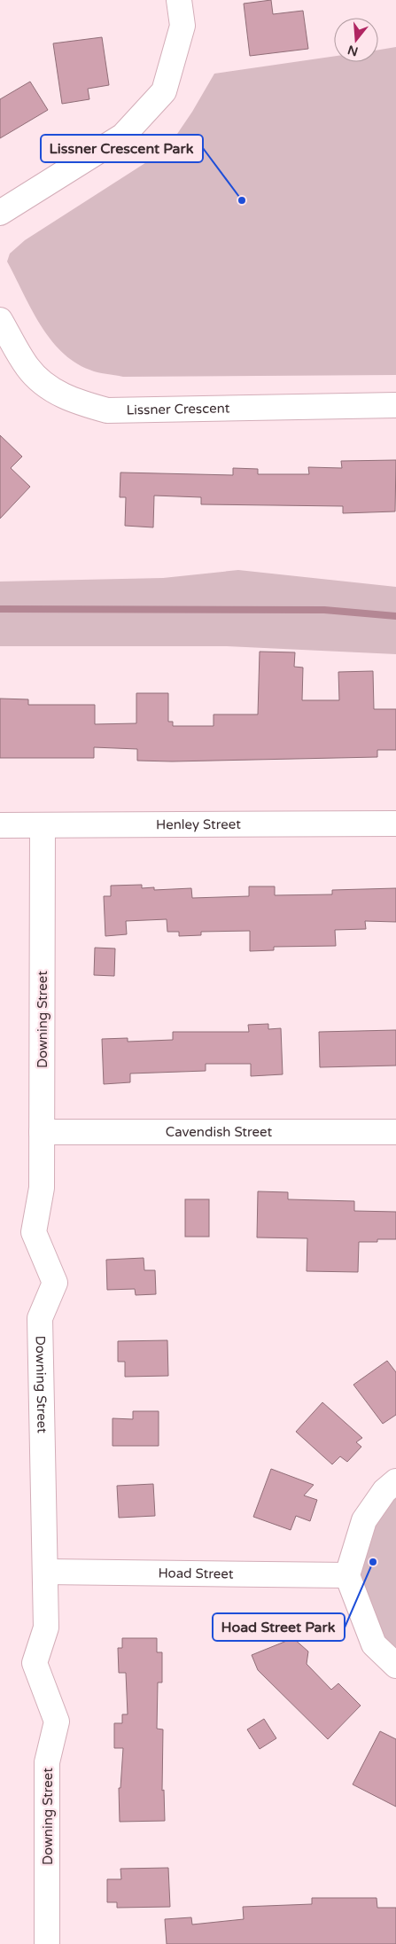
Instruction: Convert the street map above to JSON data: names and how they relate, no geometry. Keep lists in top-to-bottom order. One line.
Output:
{"streets":{"street":["Lissner Crescent","Henley Street","Downing Street","Cavendish Street","Hoad Street"]},"crossings":[["Henley Street","Downing Street"],["Downing Street","Cavendish Street"],["Downing Street","Hoad Street"]],"places":["Lissner Crescent Park","Hoad Street Park"],"north":"bottom"}
